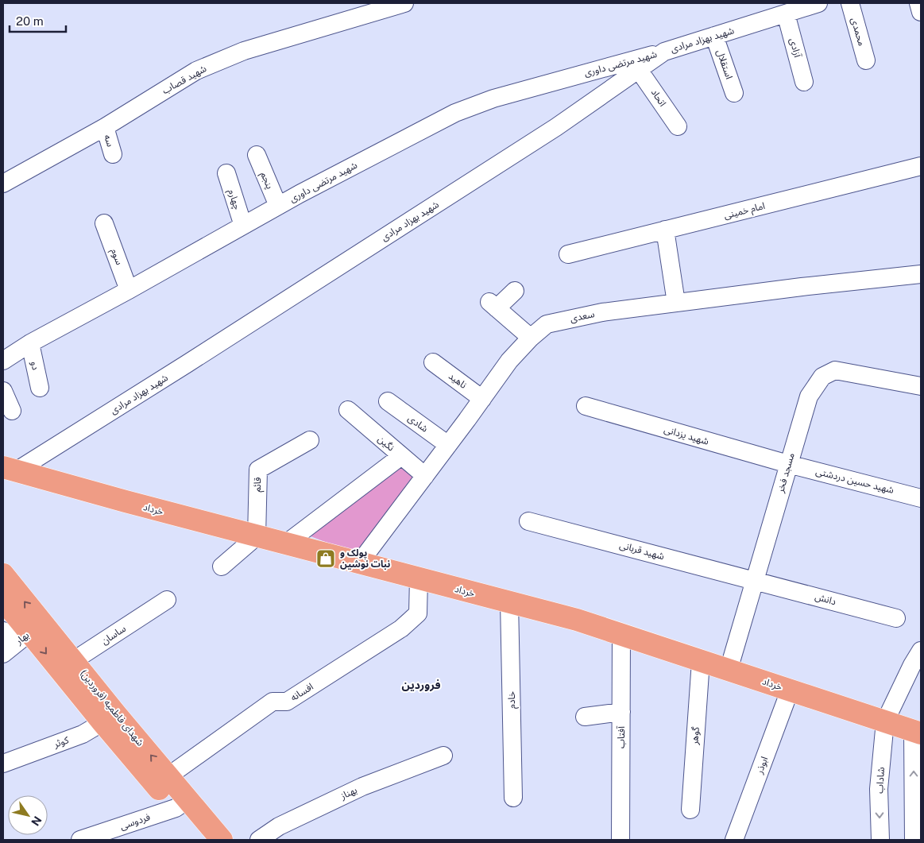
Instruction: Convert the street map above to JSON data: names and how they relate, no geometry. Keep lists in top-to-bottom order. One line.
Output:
{"streets":{"main road":["خرداد","شهدای فاطمیه (فروردین)"],"street":["محمدی","شهید بهزاد مرادی","آزادی","شهید مرتضی داوری","استقلال","شهید قصاب","اتحاد","سه","پنجم","چهارم","امام خمینی","سوم","سعدی","دو","ناهید","شادی","شهید یزدانی","نگین","مسجد فخر","شهید حسین دردشتی","قائم","شهید قربانی","دانش","ساسان","افسانه","خادم","گوهر","آفتاب","کوثر","ابوذر","شاداب","بهناز","فردوسی"]},"crossings":[["شهید بهزاد مرادی","آزادی"],["شهید بهزاد مرادی","شهید مرتضی داوری"],["شهید بهزاد مرادی","استقلال"],["شهید بهزاد مرادی","اتحاد"],["شهید بهزاد مرادی","خرداد"],["شهید مرتضی داوری","پنجم"],["شهید مرتضی داوری","چهارم"],["شهید مرتضی داوری","سوم"],["شهید مرتضی داوری","دو"],["شهید قصاب","سه"],["سعدی","ناهید"],["سعدی","شادی"],["سعدی","نگین"],["سعدی","خرداد"],["شهید یزدانی","مسجد فخر"],["شهید یزدانی","شهید حسین دردشتی"],["مسجد فخر","شهید حسین دردشتی"],["مسجد فخر","خرداد"],["مسجد فخر","شهید قربانی"],["مسجد فخر","دانش"],["قائم","خرداد"],["خرداد","افسانه"],["خرداد","خادم"],["خرداد","گوهر"],["خرداد","آفتاب"],["خرداد","ابوذر"],["خرداد","شاداب"],["شهید قربانی","دانش"],["ساسان","شهدای فاطمیه (فروردین)"],["افسانه","شهدای فاطمیه (فروردین)"],["شهدای فاطمیه (فروردین)","کوثر"],["شهدای فاطمیه (فروردین)","فردوسی"]],"districts":["فروردین"],"places":{"shop":["پولک و نبات نوشین"]},"scale_bar":"20 m","north":"bottom right"}
